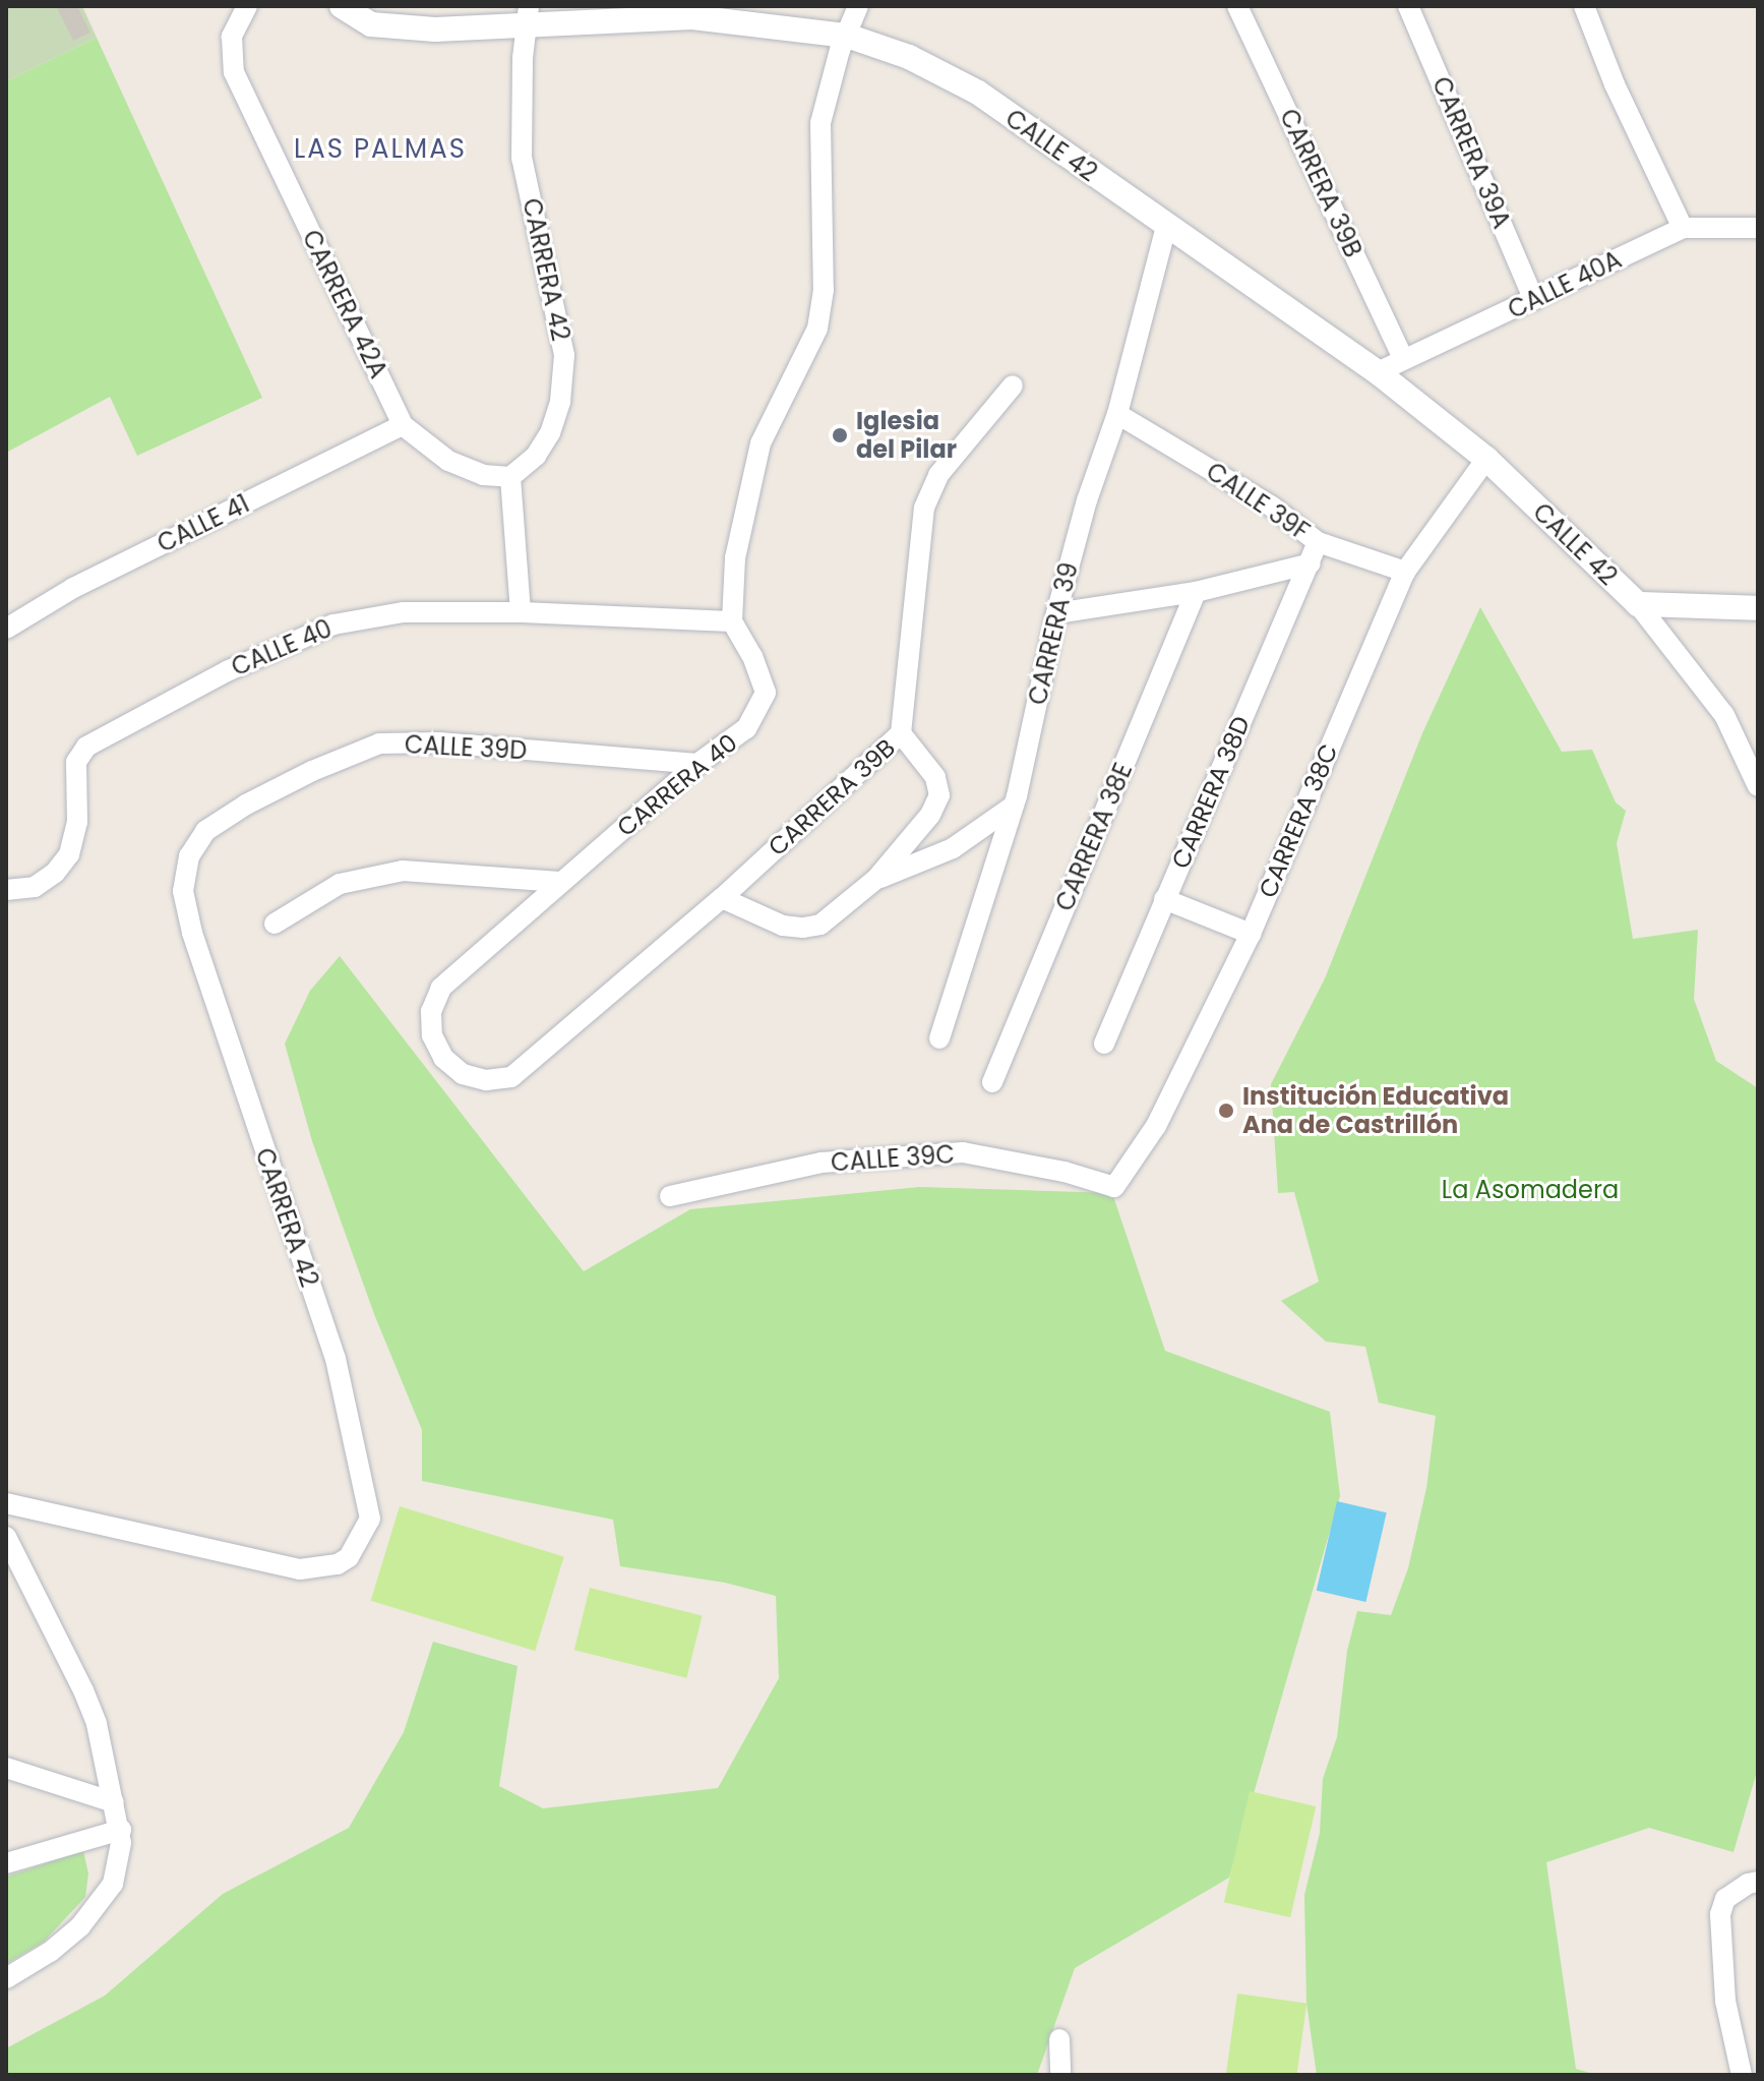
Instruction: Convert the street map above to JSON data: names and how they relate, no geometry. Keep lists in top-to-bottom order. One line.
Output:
{"streets":{"street":["CALLE 42","CARRERA 39A","CARRERA 39B","CARRERA 42","CALLE 40A","CARRERA 42A","CALLE 39F","CALLE 41","CARRERA 39","CALLE 40","CALLE 39D","CARRERA 40","CARRERA 38D","CARRERA 38C","CARRERA 38E","CALLE 39C"]},"crossings":[["CALLE 42","CARRERA 42"],["CALLE 42","CALLE 40A"],["CALLE 42","CARRERA 39"],["CALLE 42","CARRERA 38C"],["CARRERA 39A","CALLE 40A"],["CARRERA 39B","CALLE 40A"],["CARRERA 39B","CARRERA 40"],["CARRERA 42","CARRERA 42A"],["CARRERA 42","CALLE 39D"],["CARRERA 42A","CALLE 41"],["CALLE 39F","CARRERA 39"],["CALLE 39F","CARRERA 38D"],["CALLE 39F","CARRERA 38C"],["CALLE 40","CARRERA 40"],["CALLE 39D","CARRERA 40"],["CARRERA 38C","CALLE 39C"]],"districts":["LAS PALMAS"],"parks":["La Asomadera"],"places":["Iglesia del Pilar","Institución Educativa Ana de Castrillón"]}
